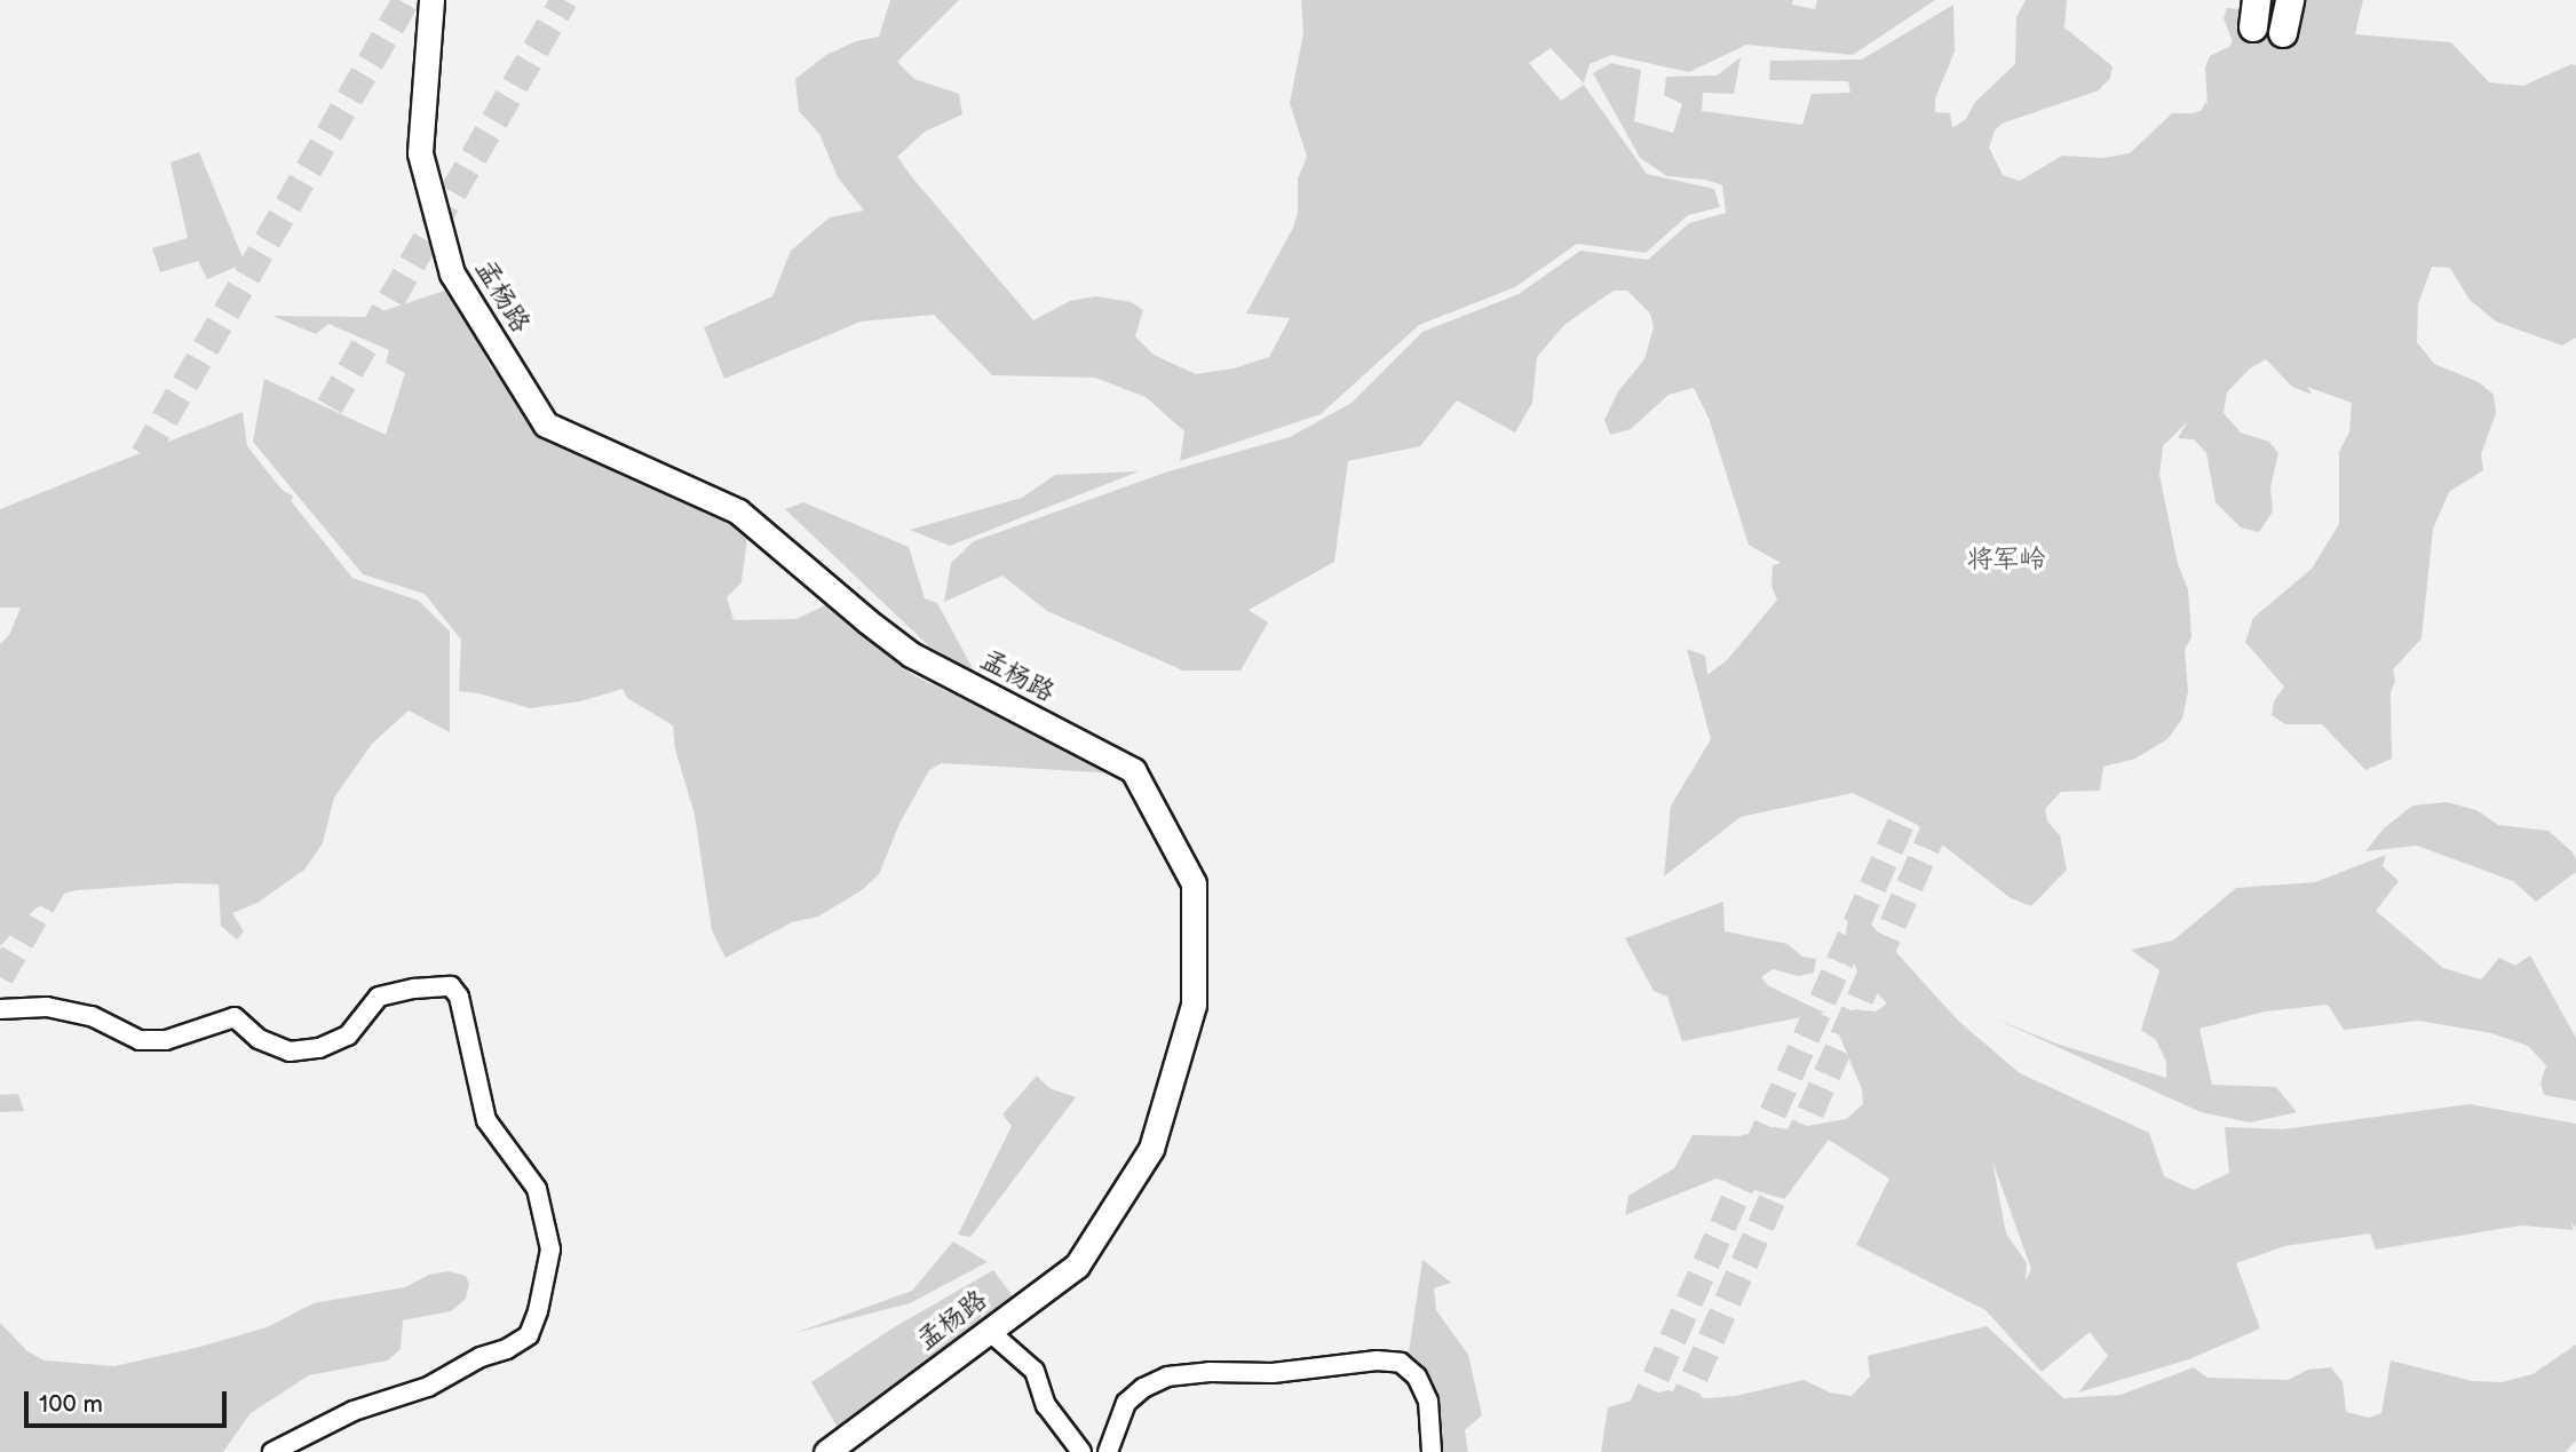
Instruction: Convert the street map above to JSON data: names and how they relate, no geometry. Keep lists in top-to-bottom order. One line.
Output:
{"streets":{"main road":["孟杨路"]},"parks":["将军岭"],"scale_bar":"100 m"}
